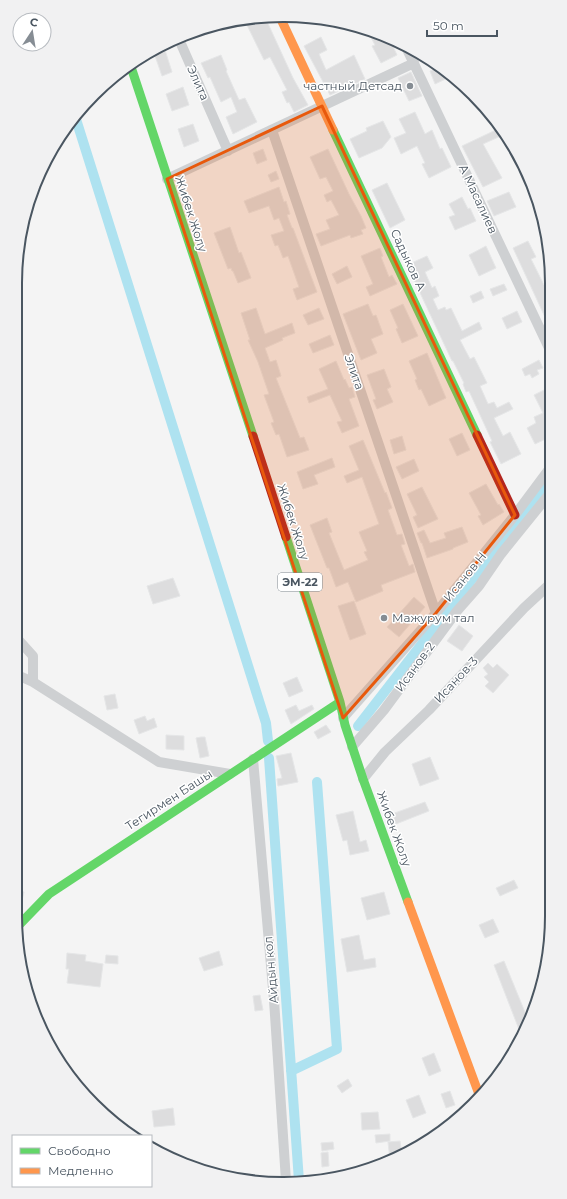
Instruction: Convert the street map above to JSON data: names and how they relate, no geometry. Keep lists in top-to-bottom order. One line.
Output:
{"streets":{"main road":["Жибек Жолу","Садыков А","ЭМ-22","Тегирмен Башы"],"street":["Элита","А Масалиев","Исанов Н","Исанов-2","Исанов-3","Айдын кол"]},"crossings":[["Элита","Исанов Н"],["Жибек Жолу","Исанов Н"],["Жибек Жолу","Исанов-2"],["Жибек Жолу","Исанов-3"],["Жибек Жолу","Тегирмен Башы"],["Садыков А","Исанов Н"],["Тегирмен Башы","Айдын кол"]],"places":["частный Детсад","Мажурум тал"],"legend":["Свободно","Медленно"],"scale_bar":"50 m","north":"top"}
